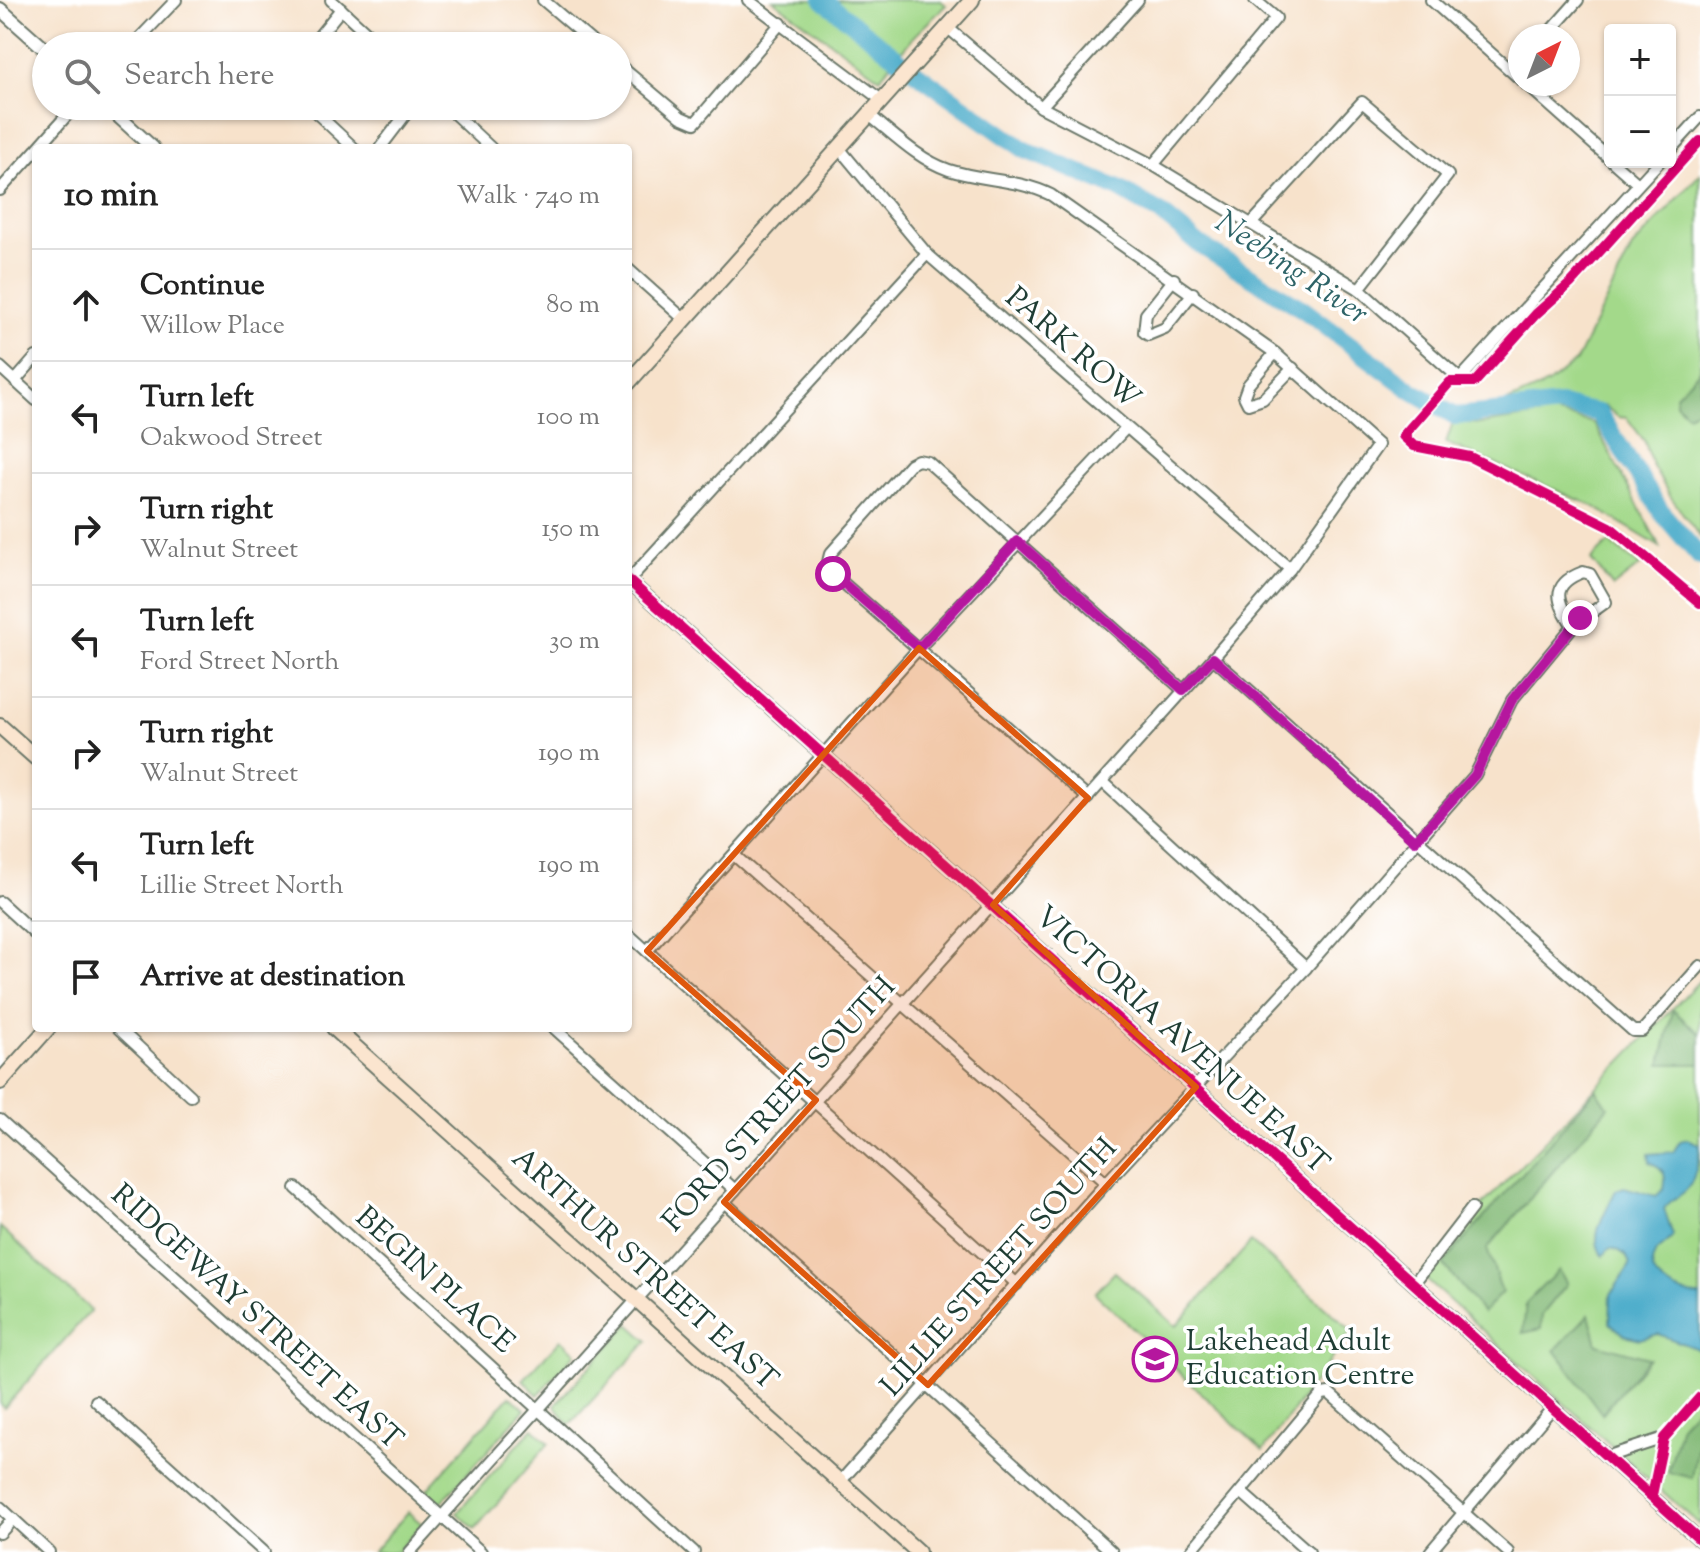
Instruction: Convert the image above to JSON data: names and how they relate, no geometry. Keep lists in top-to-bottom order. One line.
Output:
{"streets":{"main road":["ARTHUR STREET EAST"],"street":["PARK ROW","VICTORIA AVENUE EAST","FORD STREET SOUTH","LILLIE STREET SOUTH","BEGIN PLACE","RIDGEWAY STREET EAST"]},"crossings":[["PARK ROW","FORD STREET SOUTH"],["VICTORIA AVENUE EAST","FORD STREET SOUTH"],["VICTORIA AVENUE EAST","LILLIE STREET SOUTH"],["FORD STREET SOUTH","ARTHUR STREET EAST"],["FORD STREET SOUTH","BEGIN PLACE"],["FORD STREET SOUTH","RIDGEWAY STREET EAST"],["LILLIE STREET SOUTH","ARTHUR STREET EAST"]],"water":["Neebing River"],"places":{"school or university":["Lakehead Adult Education Centre"]},"north":"top right","page":{"map_buttons":["+","−"],"search":"Search here","heading":["10 min","Walk · 740 m"],"list":[["Continue","Willow Place","80 m"],["Turn left","Oakwood Street","100 m"],["Turn right","Walnut Street","150 m"],["Turn left","Ford Street North","30 m"],["Turn right","Walnut Street","190 m"],["Turn left","Lillie Street North","190 m"],"Arrive at destination"]}}
